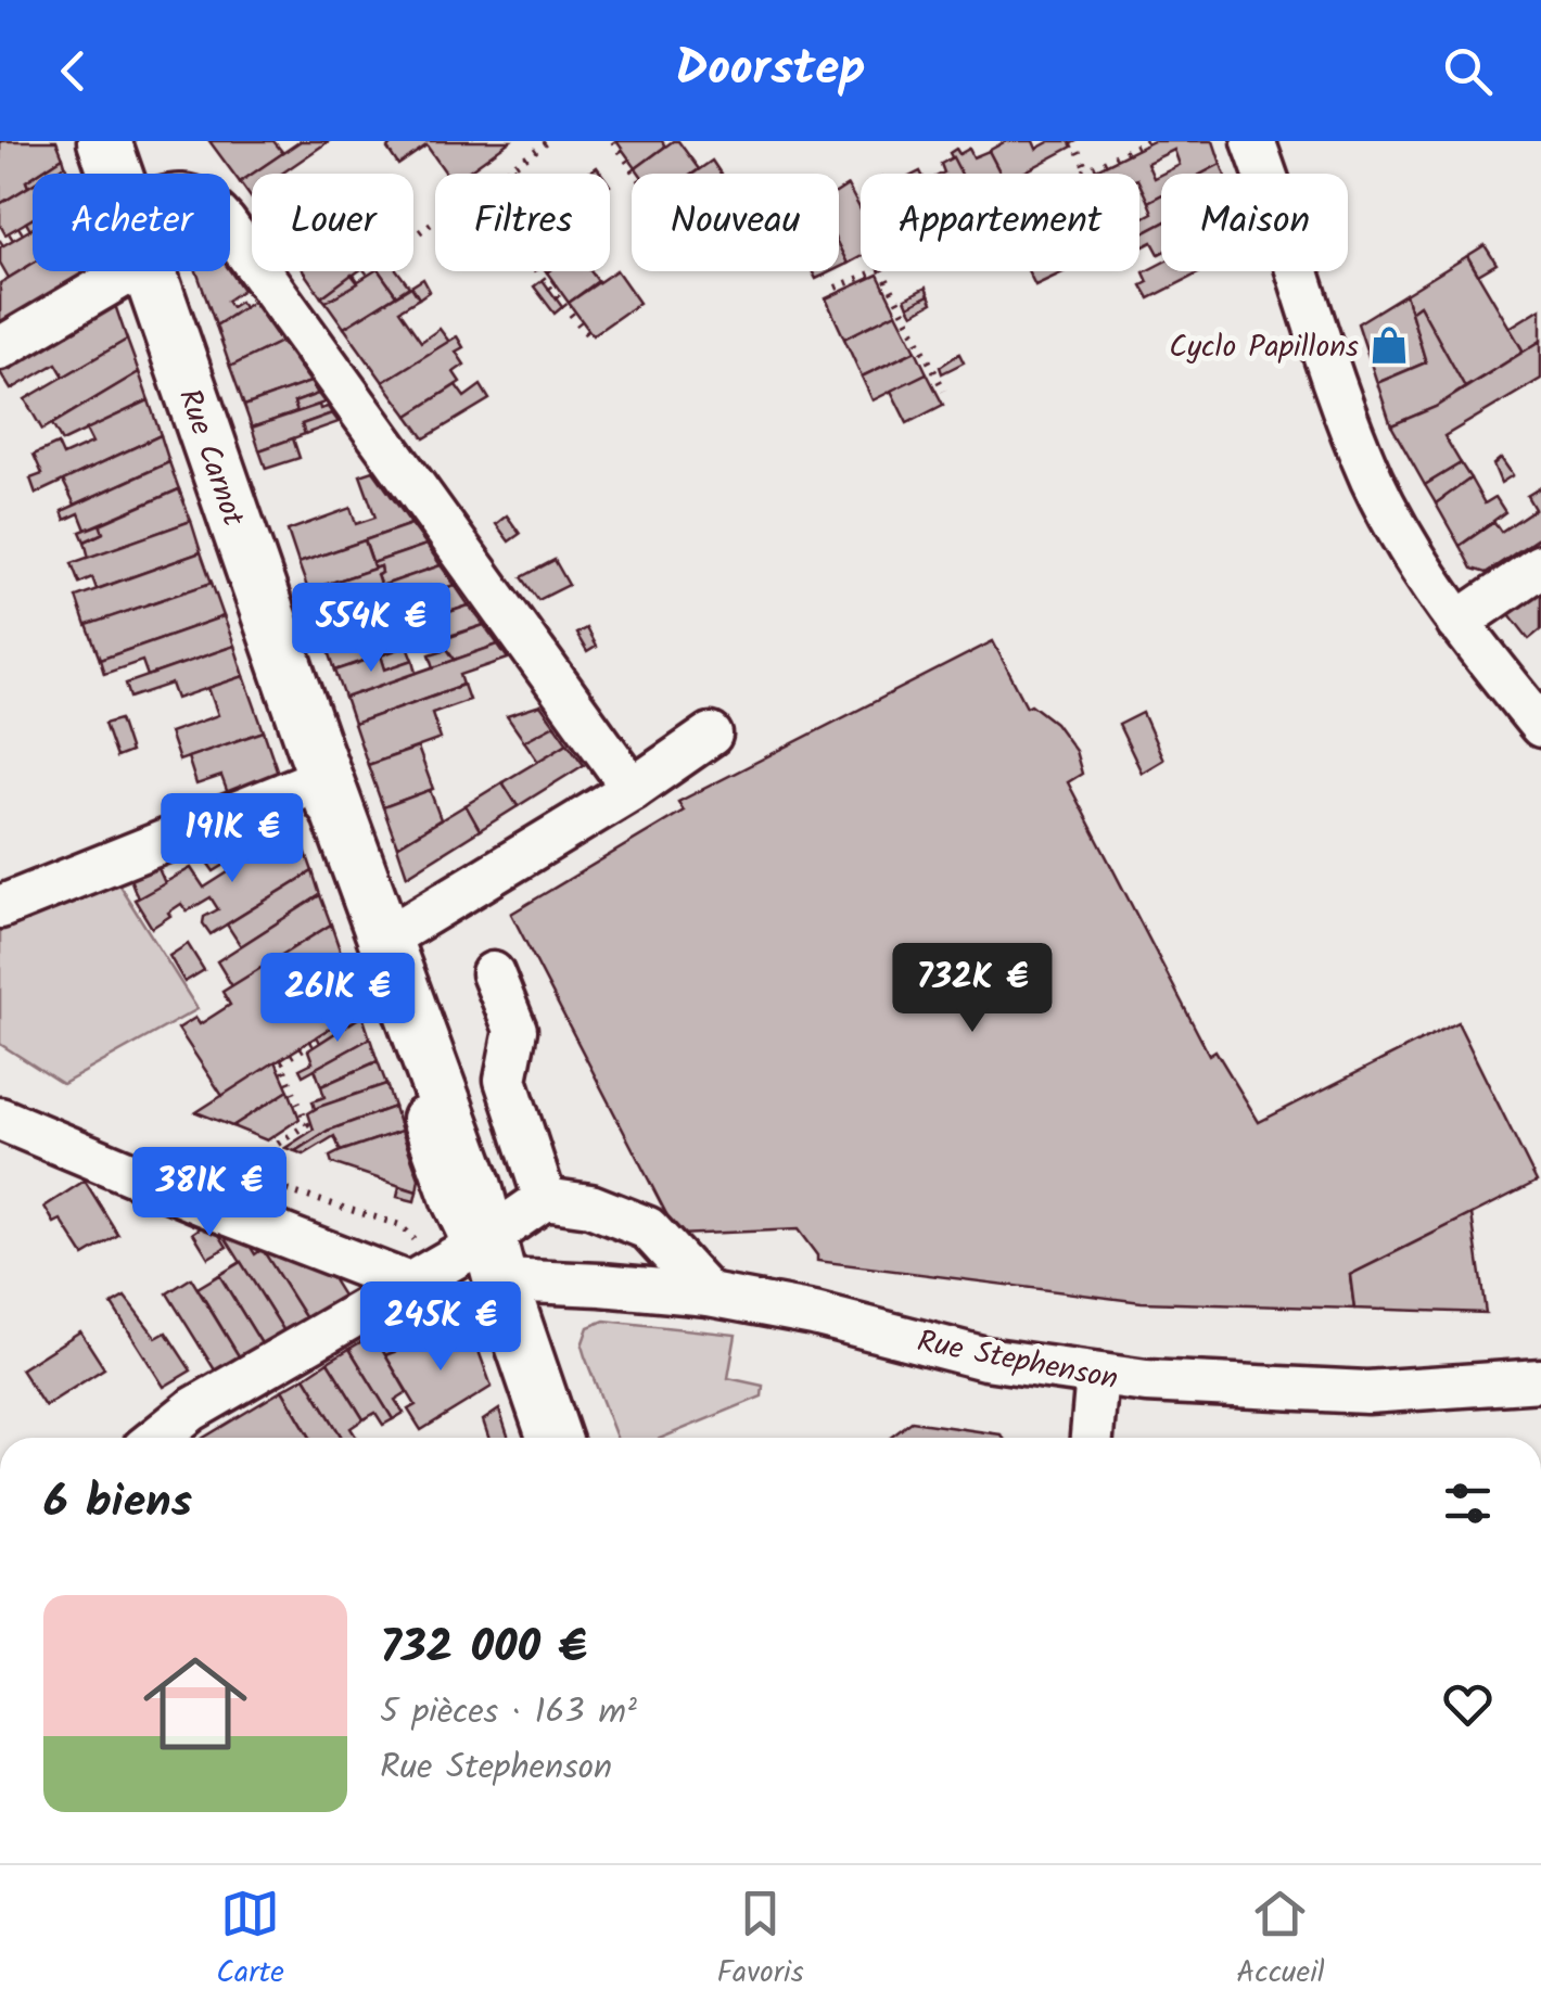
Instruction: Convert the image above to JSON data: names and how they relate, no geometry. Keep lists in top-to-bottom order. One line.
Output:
{"streets":{"main road":["Rue Carnot"],"street":["Rue Stephenson"]},"crossings":[["Rue Carnot","Rue Stephenson"]],"places":{"shop":["Cyclo Papillons"]},"page":{"header":"Doorstep","chip":["Acheter","Louer","Filtres","Nouveau","Appartement","Maison"],"price":["554K €","191K €","732K €","261K €","381K €","245K €"],"heading":"6 biens","list":[{"name":"732 000 €","note":"5 pièces · 163 m² · Rue Stephenson"}],"tabs":["Carte","Favoris","Accueil"]}}
